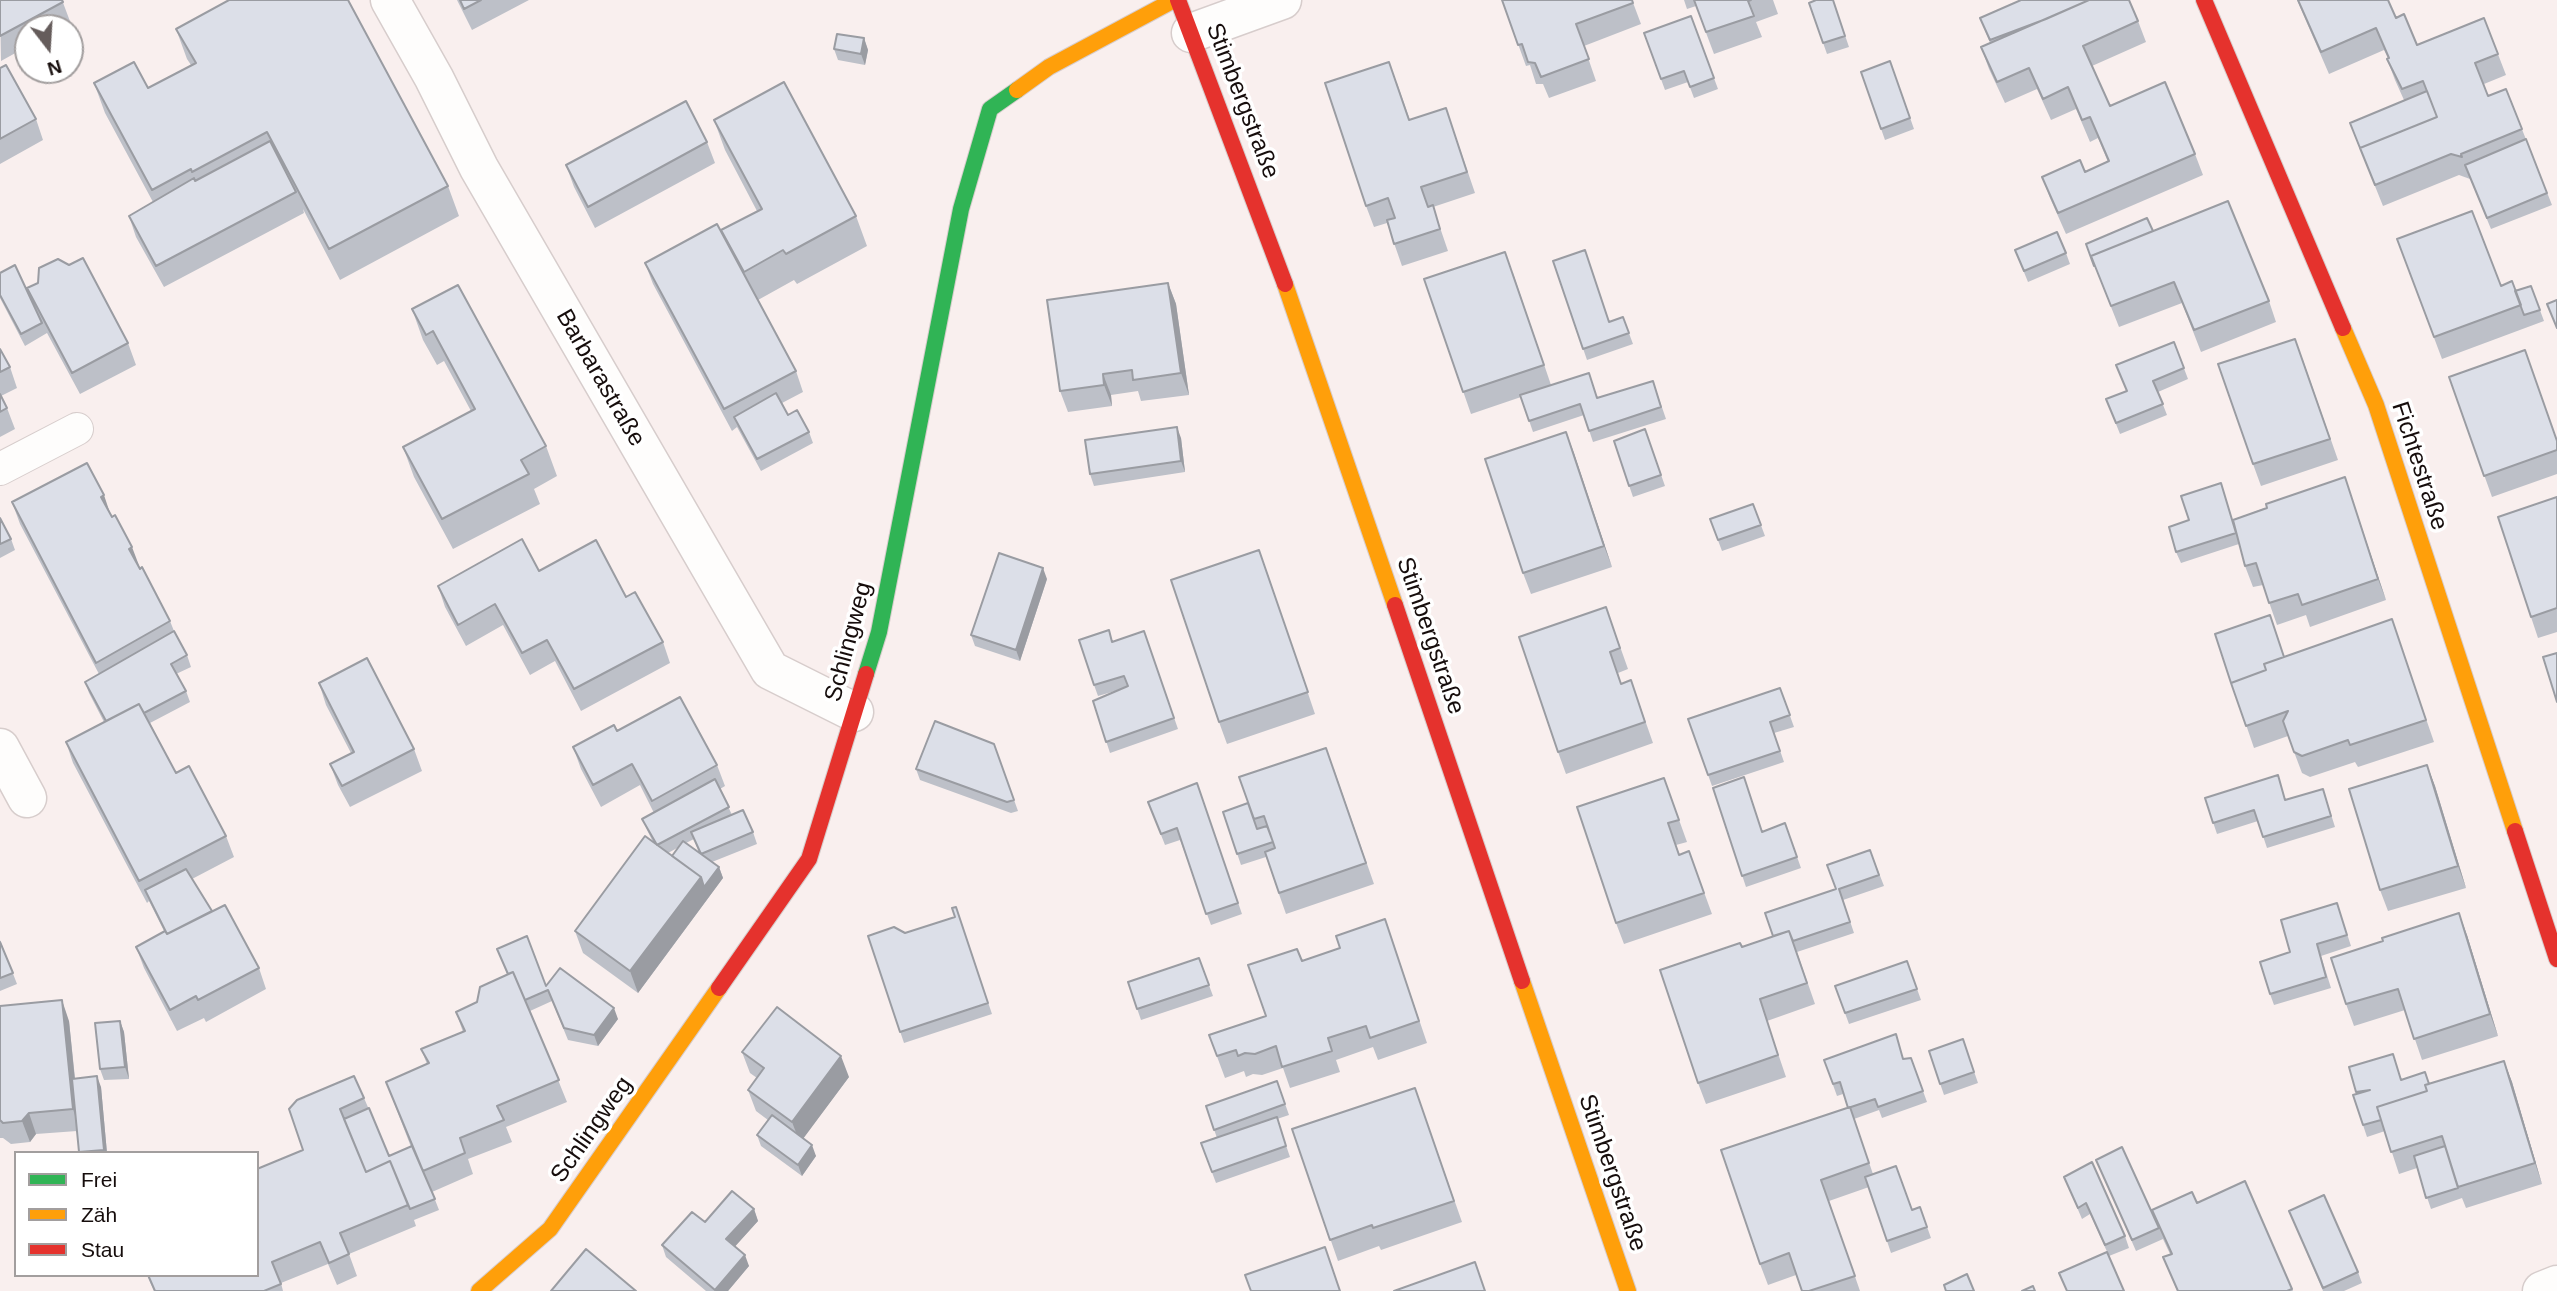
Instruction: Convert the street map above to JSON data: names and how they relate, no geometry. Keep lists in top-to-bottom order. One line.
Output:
{"streets":{"street":["Stimbergstraße","Barbarastraße","Fichtestraße","Schlingweg"]},"crossings":[["Stimbergstraße","Schlingweg"],["Barbarastraße","Schlingweg"]],"legend":["Frei","Zäh","Stau"],"north":"bottom"}
